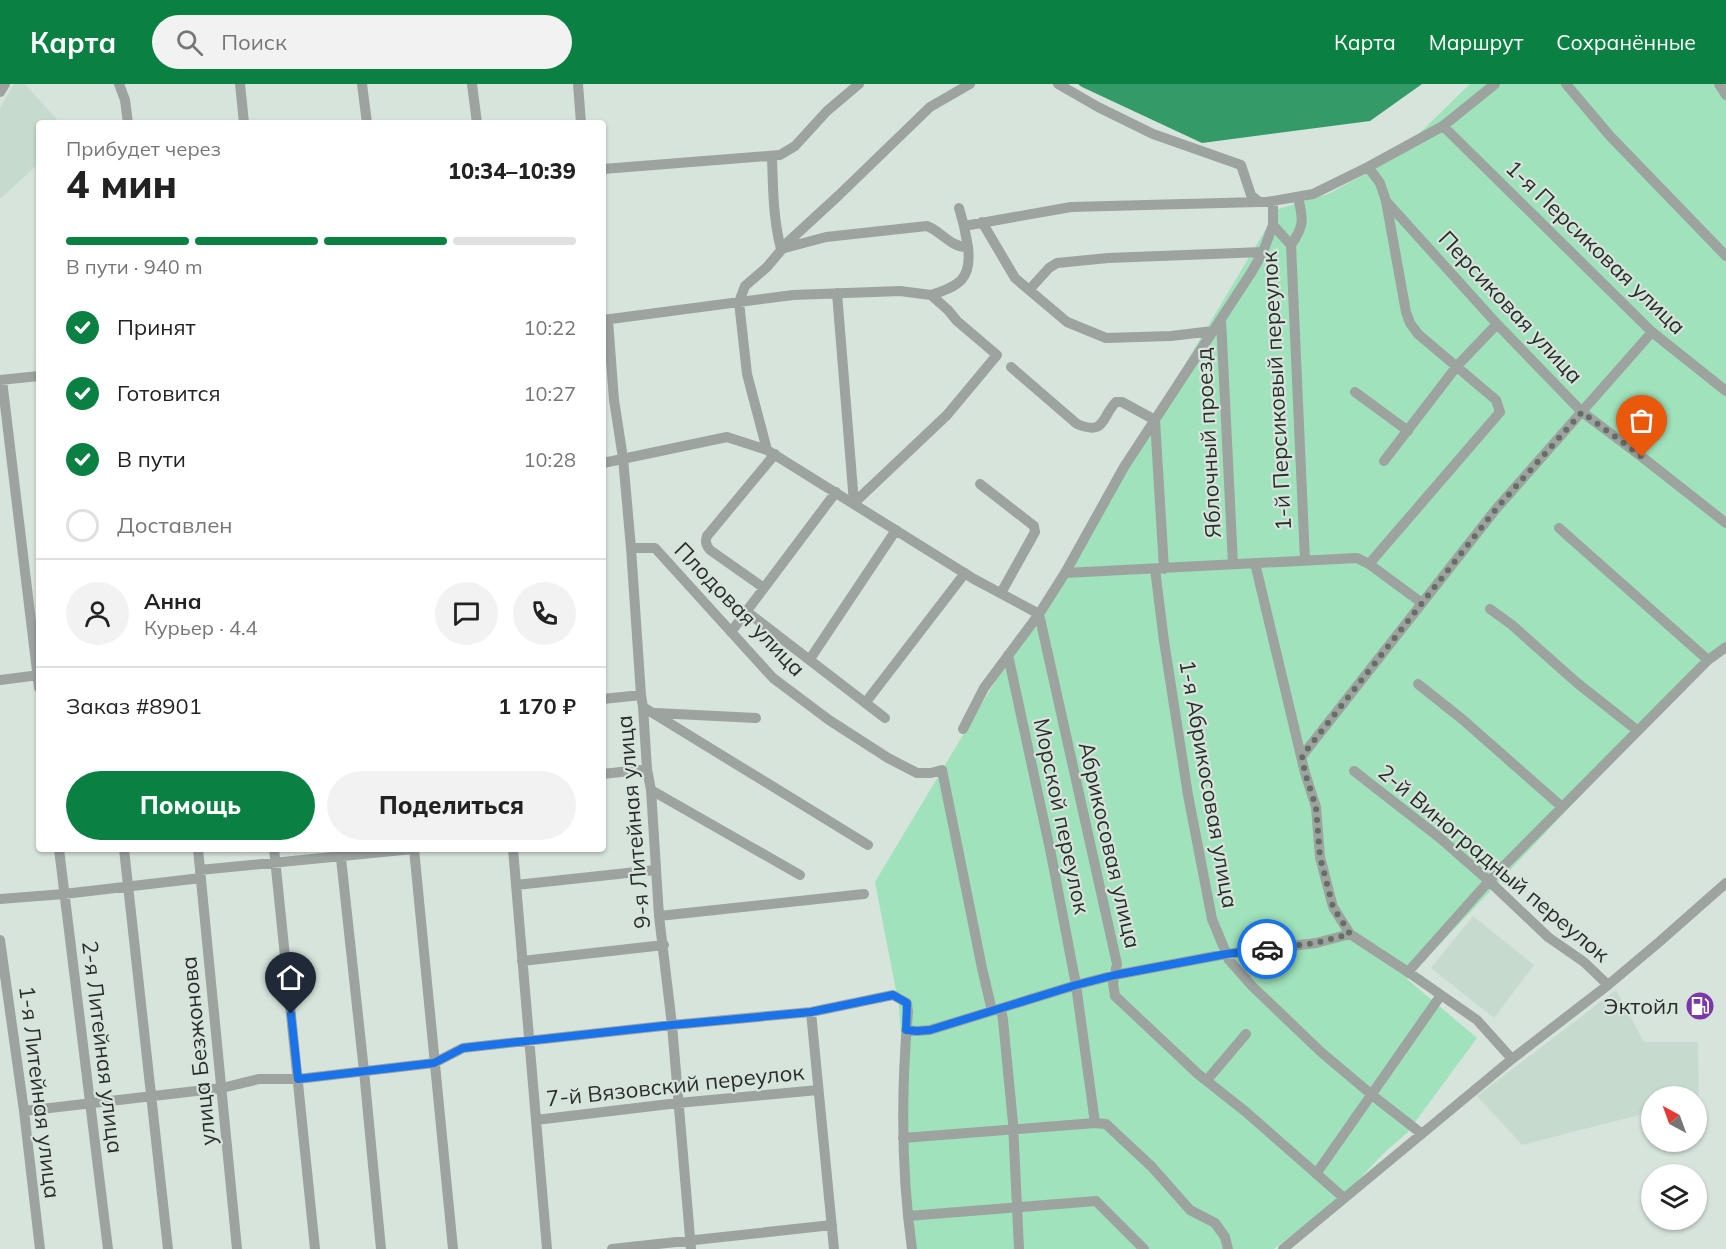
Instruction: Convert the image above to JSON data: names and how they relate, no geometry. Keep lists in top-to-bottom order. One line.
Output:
{"streets":{"street":["1-я Персиковая улица","Персиковая улица","1-й Персиковый переулок","Яблочный проезд","Плодовая улица","1-я Абрикосовая улица","Морской переулок","9-я Литейная улица","Абрикосовая улица","2-й Виноградный переулок","2-я Литейная улица","улица Безжонова","7-й Вязовский переулок","1-я Литейная улица"]},"crossings":[["Плодовая улица","9-я Литейная улица"],["9-я Литейная улица","7-й Вязовский переулок"]],"places":{"fuel station":["Эктойл"]},"north":"top left","page":{"header":"Карта","search":"Поиск","nav":["Карта","Маршрут","Сохранённые"],"heading":["4 мин","Прибудет через","10:34–10:39"],"panel":["Анна","Курьер · 4.4","Заказ #8901","1 170 ₽"],"bar":"В пути · 940 m","list":[["Принят","10:22"],["Готовится","10:27"],["В пути","10:28"],"Доставлен"],"buttons":["Помощь","Поделиться"]}}
